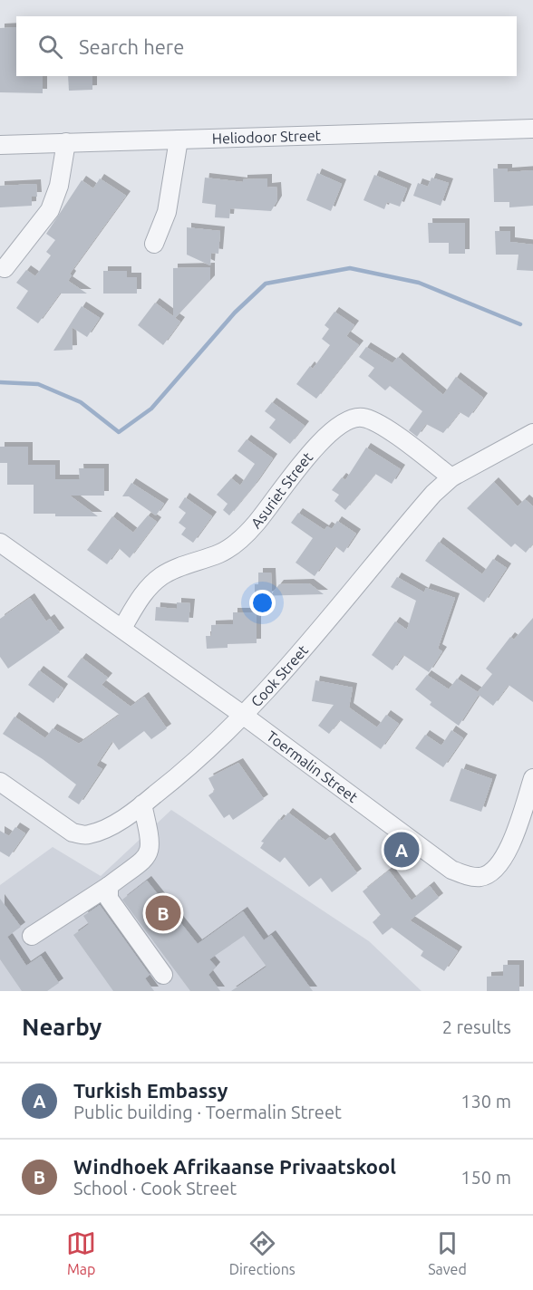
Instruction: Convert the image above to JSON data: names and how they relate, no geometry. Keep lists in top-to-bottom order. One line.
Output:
{"streets":{"street":["Heliodoor Street","Asuriet Street","Cook Street","Toermalin Street"]},"crossings":[["Asuriet Street","Cook Street"],["Asuriet Street","Toermalin Street"],["Cook Street","Toermalin Street"]],"page":{"search":"Search here","pins":["A","B"],"heading":["Nearby","2 results"],"list":[{"mark":"A","name":"Turkish Embassy","note":"Public building · Toermalin Street","value":"130 m"},{"mark":"B","name":"Windhoek Afrikaanse Privaatskool","note":"School · Cook Street","value":"150 m"}],"nav":["Map","Directions","Saved"]}}
